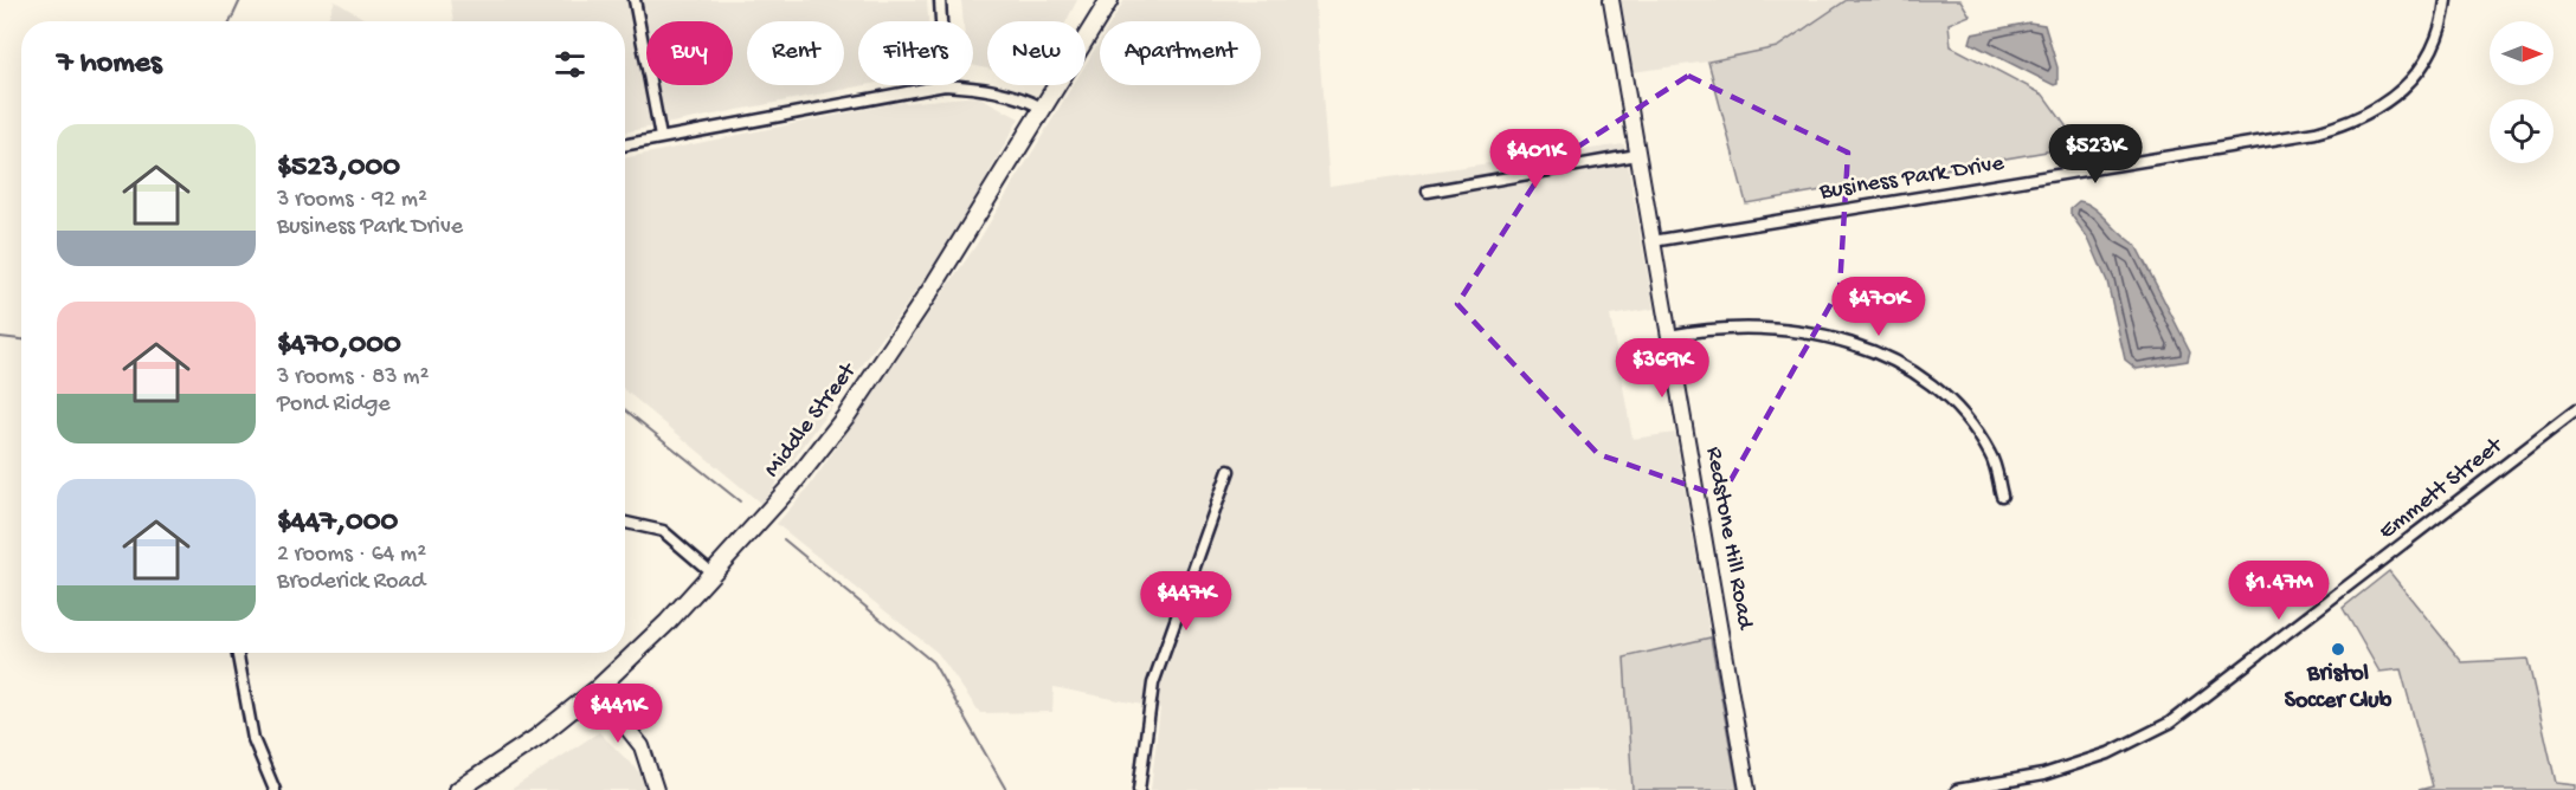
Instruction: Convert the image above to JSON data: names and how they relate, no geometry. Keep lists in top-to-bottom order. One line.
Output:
{"streets":{"main road":["Middle Street","Redstone Hill Road"],"street":["Business Park Drive","Emmett Street"]},"crossings":[["Business Park Drive","Redstone Hill Road"]],"places":["Bristol Soccer Club"],"north":"right","page":{"chip":["Buy","Rent","Filters","New","Apartment"],"heading":"7 homes","list":[{"name":"$523,000","note":"3 rooms · 92 m² · Business Park Drive"},{"name":"$470,000","note":"3 rooms · 83 m² · Pond Ridge"},{"name":"$447,000","note":"2 rooms · 64 m² · Broderick Road"}],"price":["$523K","$401K","$470K","$369K","$1.47M","$447K","$441K"]}}
